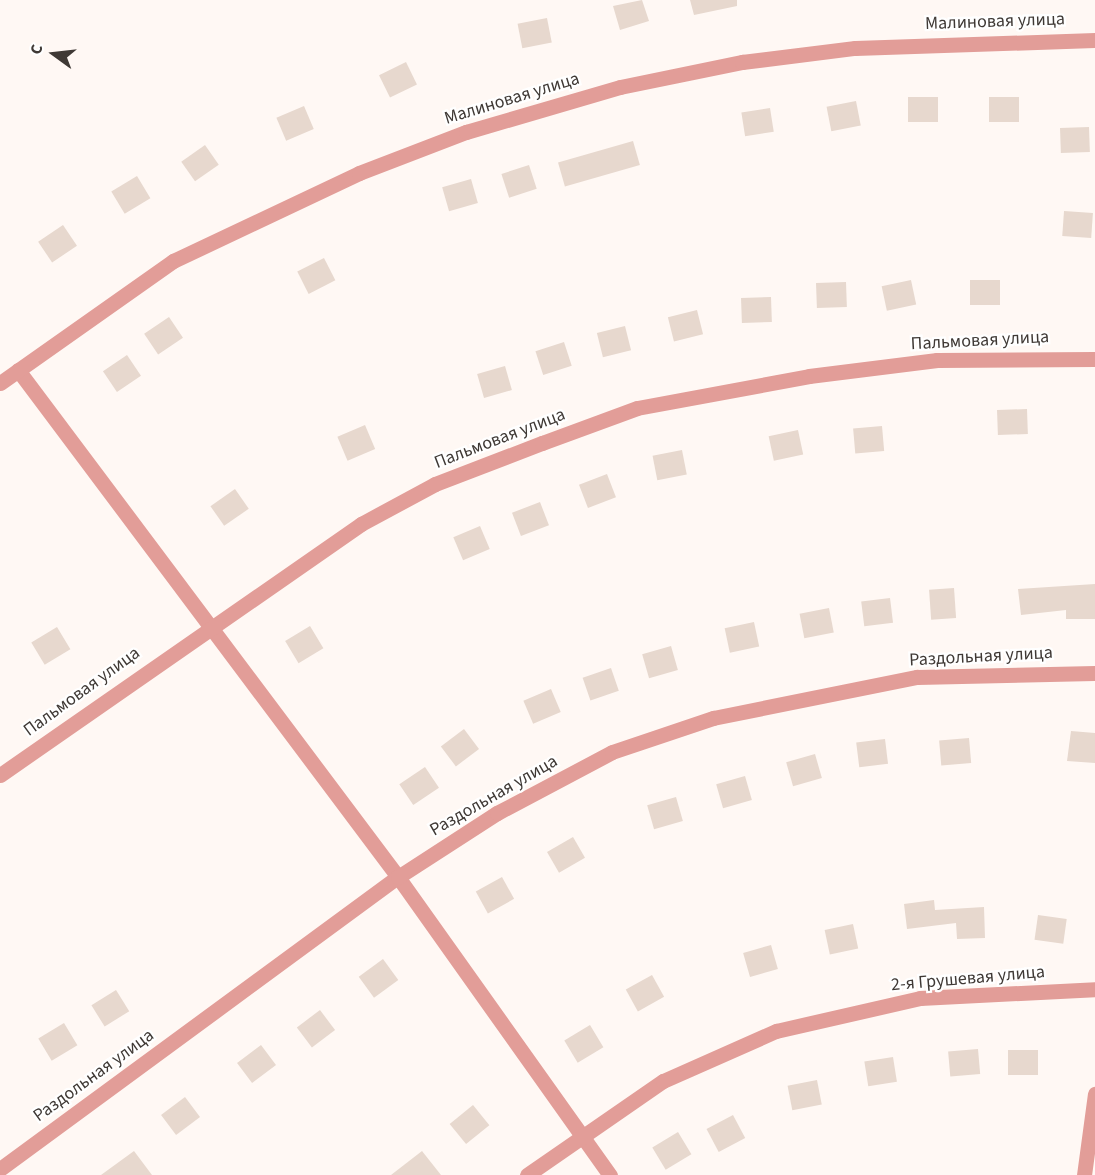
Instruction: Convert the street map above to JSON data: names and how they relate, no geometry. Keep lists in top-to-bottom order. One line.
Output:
{"streets":{"street":["Малиновая улица","Пальмовая улица","Раздольная улица","2-я Грушевая улица"]},"north":"left"}
